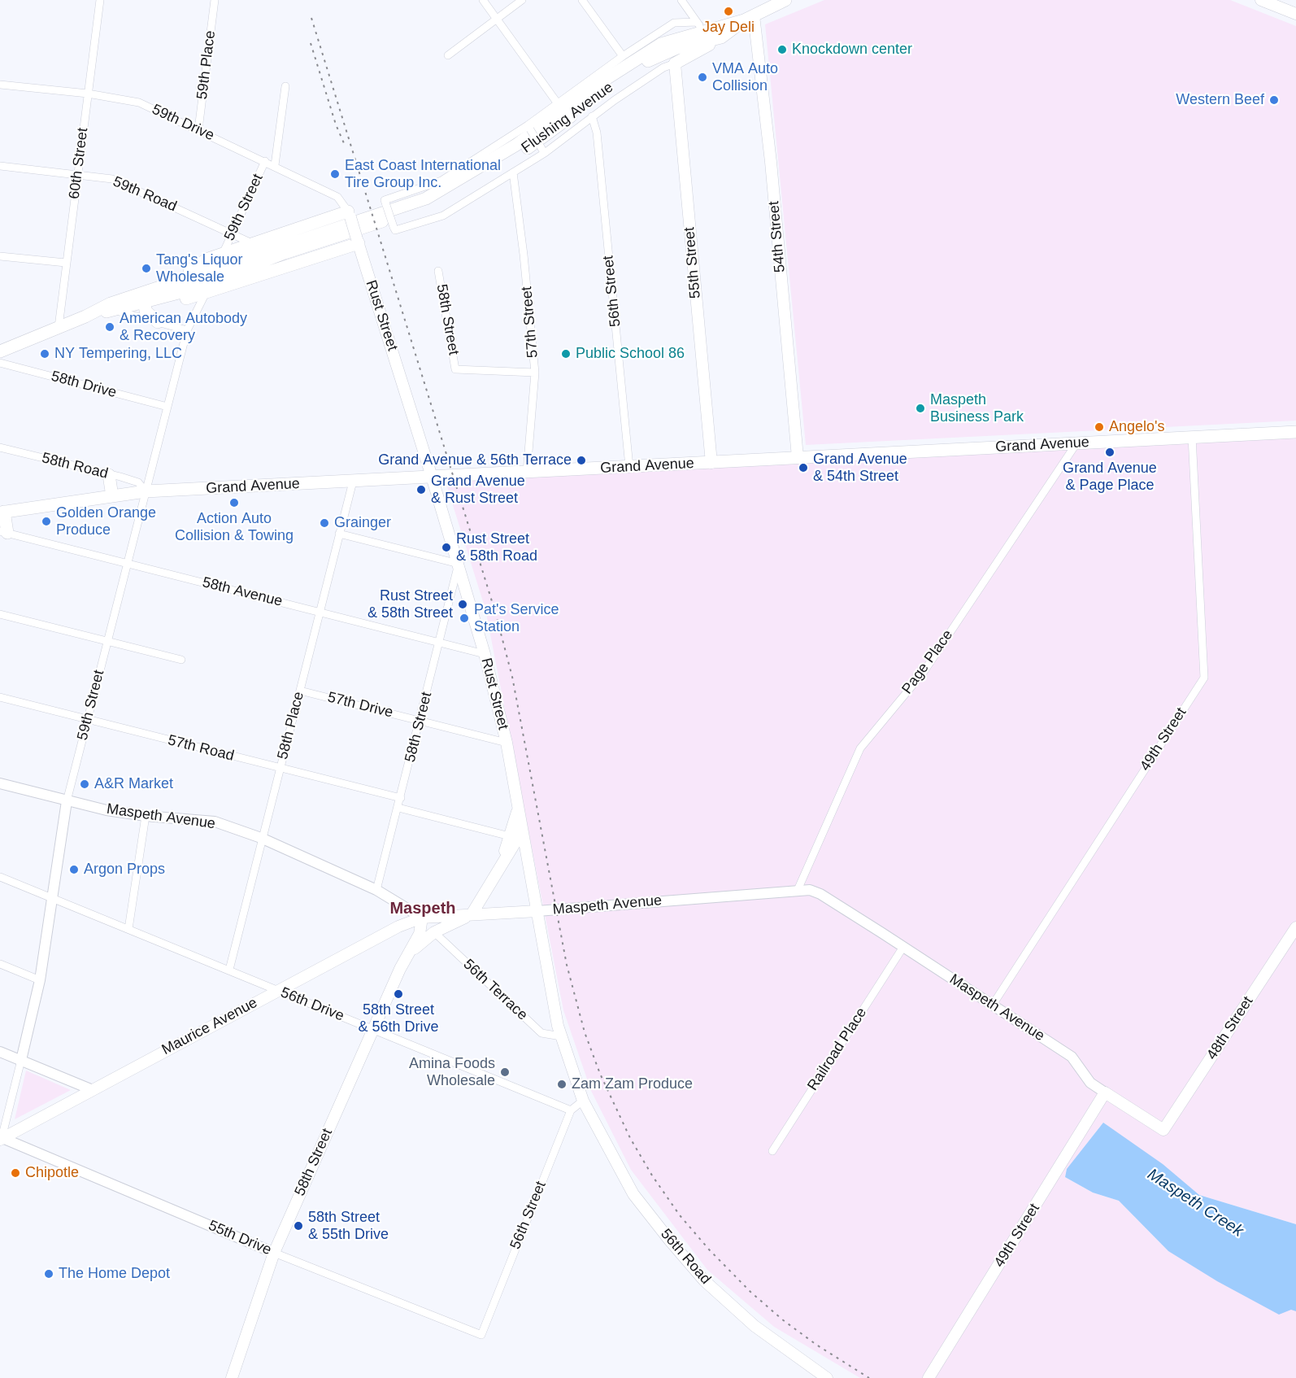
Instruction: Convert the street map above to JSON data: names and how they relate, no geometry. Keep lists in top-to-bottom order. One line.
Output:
{"streets":{"main road":["Flushing Avenue","54th Street","55th Street","Rust Street","58th Street","Grand Avenue","49th Street","Maspeth Avenue","Maurice Avenue","48th Street","56th Road"],"street":["59th Place","59th Drive","60th Street","59th Road","59th Street","56th Street","57th Street","58th Drive","58th Road","58th Avenue","Page Place","57th Drive","58th Place","57th Road","56th Terrace","56th Drive","Railroad Place","55th Drive"]},"crossings":[["59th Place","59th Drive"],["Flushing Avenue","60th Street"],["Flushing Avenue","59th Street"],["Flushing Avenue","54th Street"],["Flushing Avenue","55th Street"],["Flushing Avenue","56th Street"],["Flushing Avenue","57th Street"],["59th Drive","60th Street"],["59th Drive","59th Street"],["59th Drive","Rust Street"],["60th Street","59th Road"],["59th Road","59th Street"],["59th Street","58th Drive"],["59th Street","Grand Avenue"],["59th Street","58th Road"],["59th Street","58th Avenue"],["59th Street","57th Road"],["59th Street","Maspeth Avenue"],["59th Street","56th Drive"],["59th Street","Maurice Avenue"],["59th Street","55th Drive"],["54th Street","Grand Avenue"],["55th Street","Grand Avenue"],["56th Street","Rust Street"],["56th Street","Grand Avenue"],["56th Street","56th Drive"],["56th Street","55th Drive"],["56th Street","56th Road"],["Rust Street","58th Street"],["Rust Street","Grand Avenue"],["Rust Street","58th Avenue"],["Rust Street","57th Drive"],["Rust Street","Maspeth Avenue"],["Rust Street","56th Terrace"],["Rust Street","56th Road"],["58th Street","57th Street"],["58th Street","58th Avenue"],["58th Street","57th Drive"],["58th Street","57th Road"],["58th Street","Maspeth Avenue"],["58th Street","56th Terrace"],["58th Street","56th Drive"],["58th Street","Maurice Avenue"],["58th Street","55th Drive"],["57th Street","Grand Avenue"],["Grand Avenue","58th Road"],["Grand Avenue","Page Place"],["Grand Avenue","58th Place"],["Grand Avenue","49th Street"],["58th Avenue","58th Place"],["Page Place","Maspeth Avenue"],["57th Drive","58th Place"],["58th Place","57th Road"],["58th Place","Maspeth Avenue"],["58th Place","56th Drive"],["49th Street","Maspeth Avenue"],["Maspeth Avenue","Maurice Avenue"],["Maspeth Avenue","48th Street"],["Maspeth Avenue","Railroad Place"],["56th Drive","Maurice Avenue"],["Maurice Avenue","55th Drive"]],"districts":["Maspeth"],"water":["Maspeth Creek"],"places":["Jay Deli","Knockdown center","VMA Auto Collision","Western Beef","East Coast International Tire Group Inc.","Tang's Liquor Wholesale","American Autobody & Recovery","NY Tempering, LLC","Public School 86","Maspeth Business Park","Angelo's","Grand Avenue & Page Place","Grand Avenue & 56th Terrace","Grand Avenue & 54th Street","Grand Avenue & Rust Street","Action Auto Collision & Towing","Golden Orange Produce","Grainger","Rust Street & 58th Road","Rust Street & 58th Street","Pat's Service Station","A&R Market","Argon Props","58th Street & 56th Drive","Amina Foods Wholesale","Zam Zam Produce","Chipotle","58th Street & 55th Drive","The Home Depot"]}
